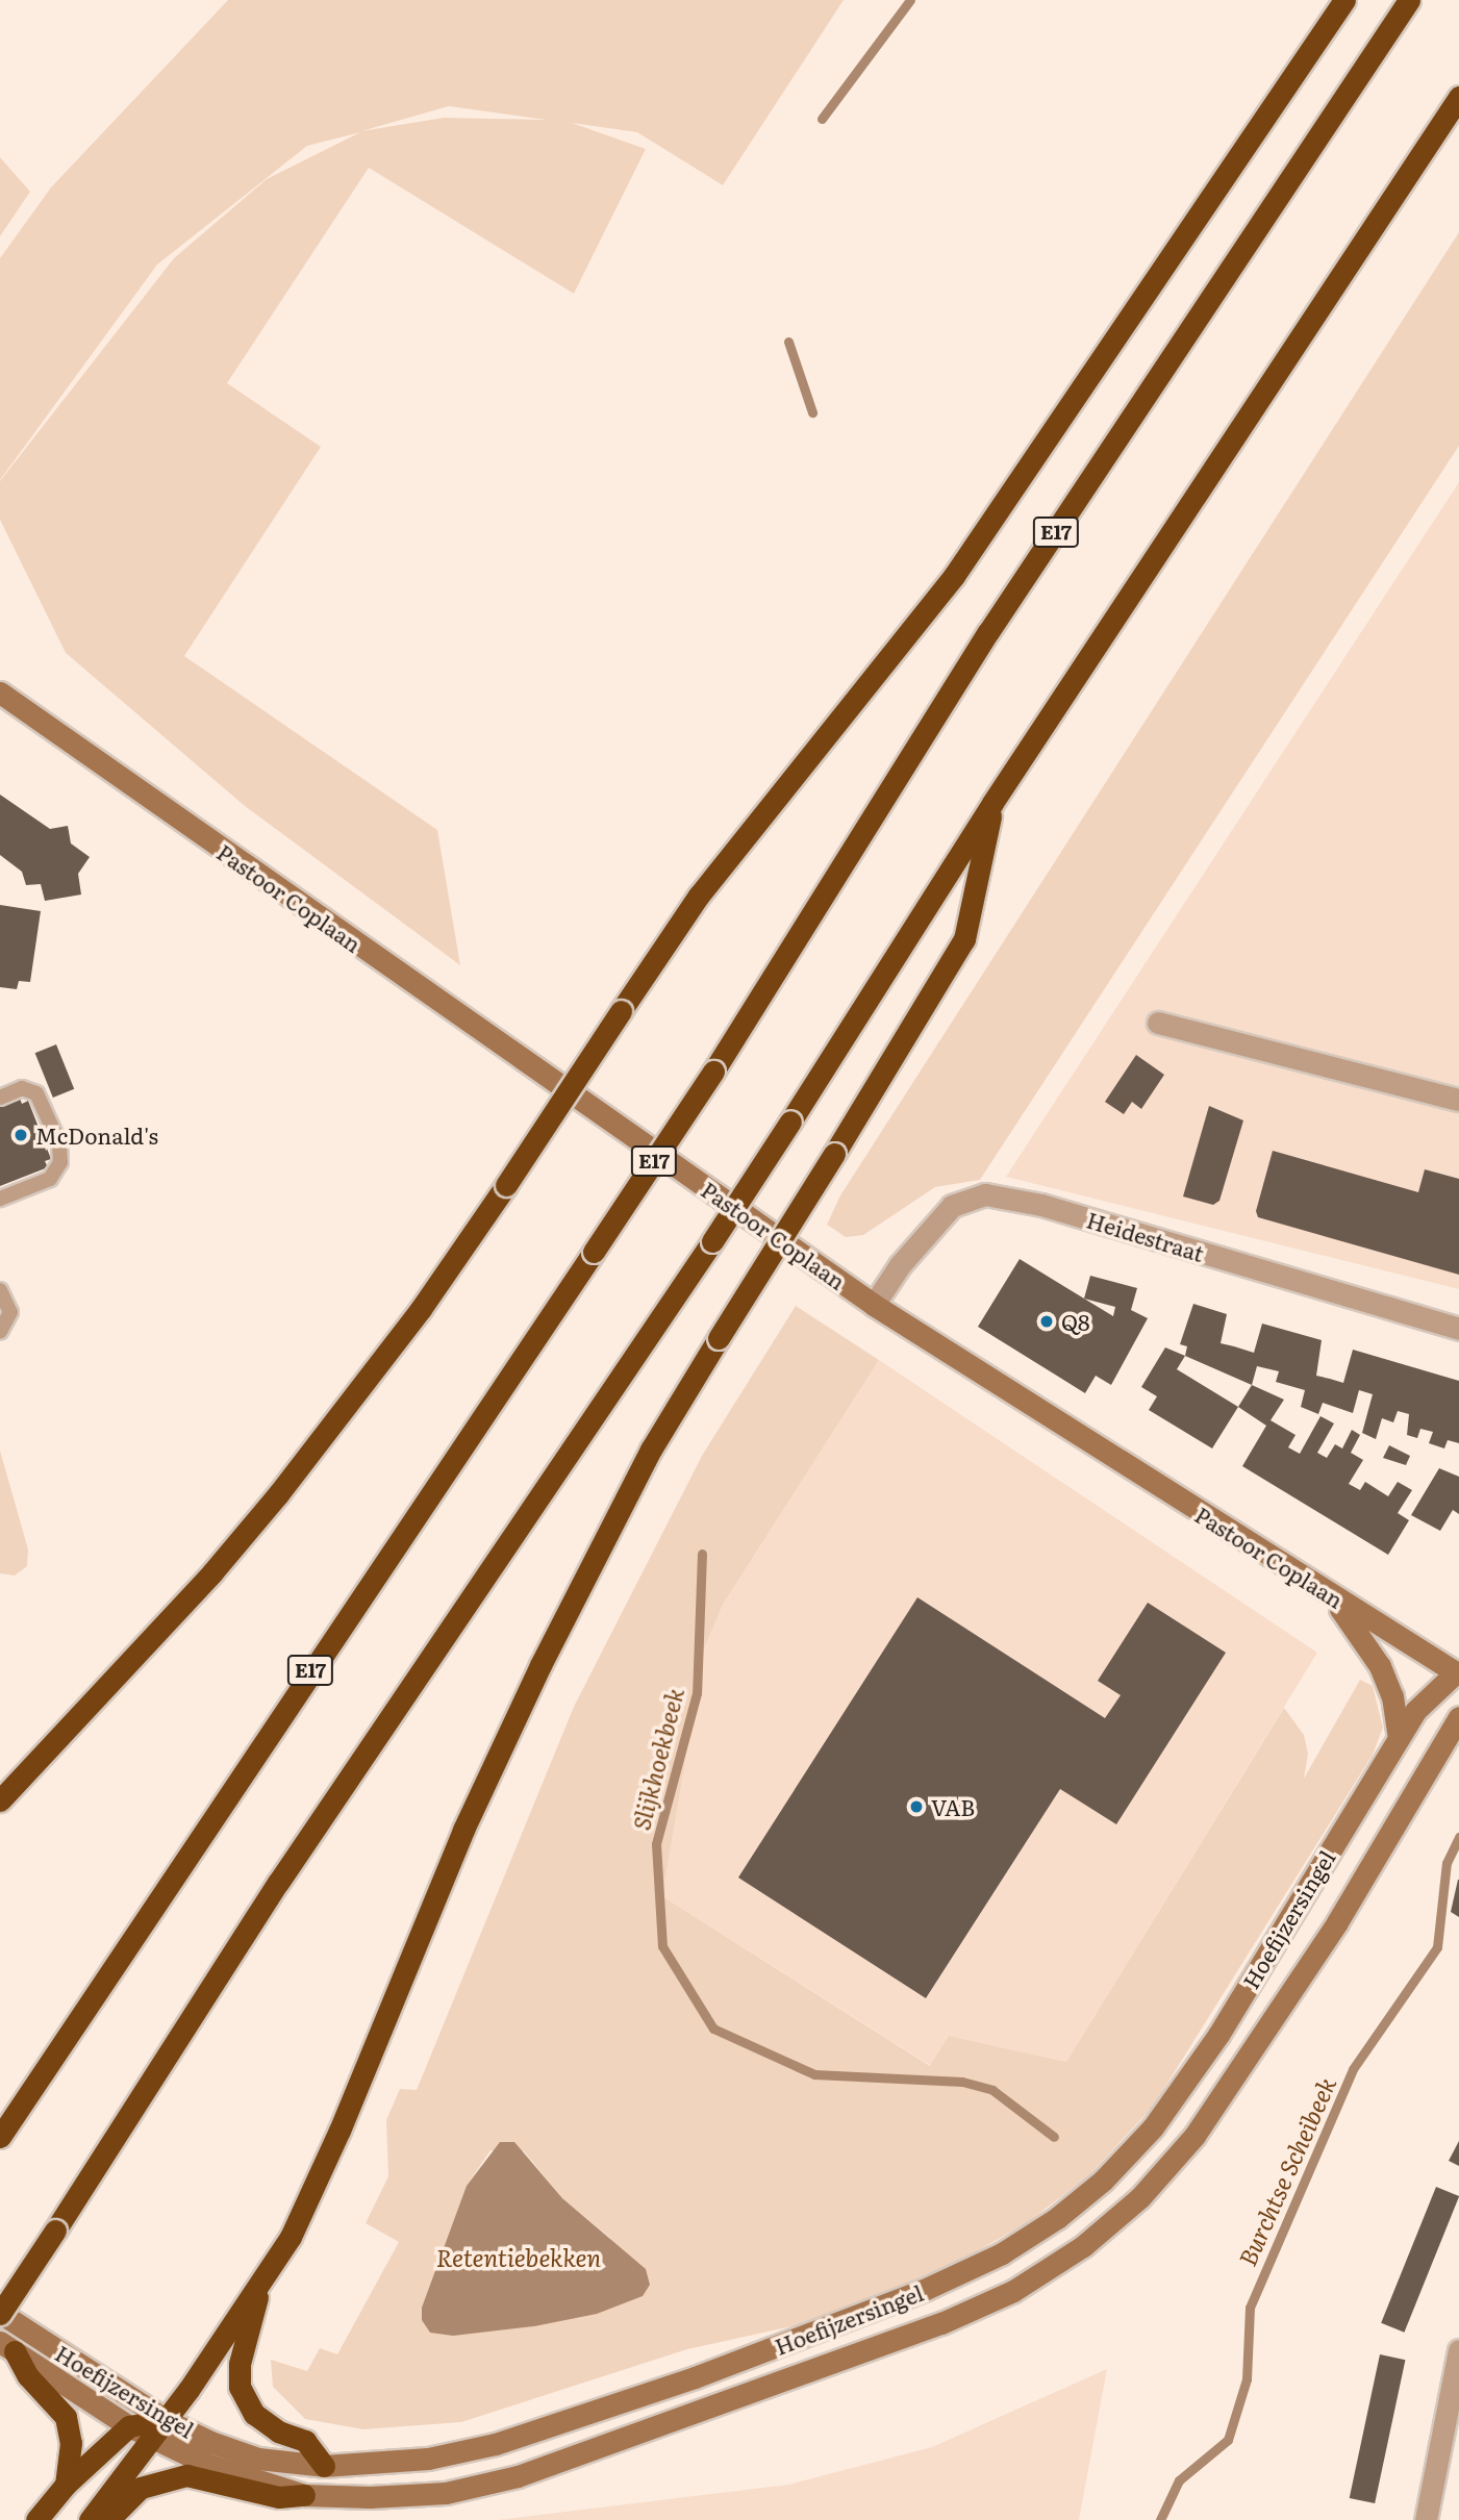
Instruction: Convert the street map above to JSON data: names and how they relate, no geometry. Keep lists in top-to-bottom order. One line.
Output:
{"streets":{"highway":["E17"],"street":["Pastoor Coplaan","Heidestraat","Hoefijzersingel"]},"crossings":[["Pastoor Coplaan","Heidestraat"],["Pastoor Coplaan","Hoefijzersingel"]],"water":["Slijkhoekbeek","Burchtse Scheibeek","Retentiebekken"],"places":["McDonald's","Q8","VAB"]}
